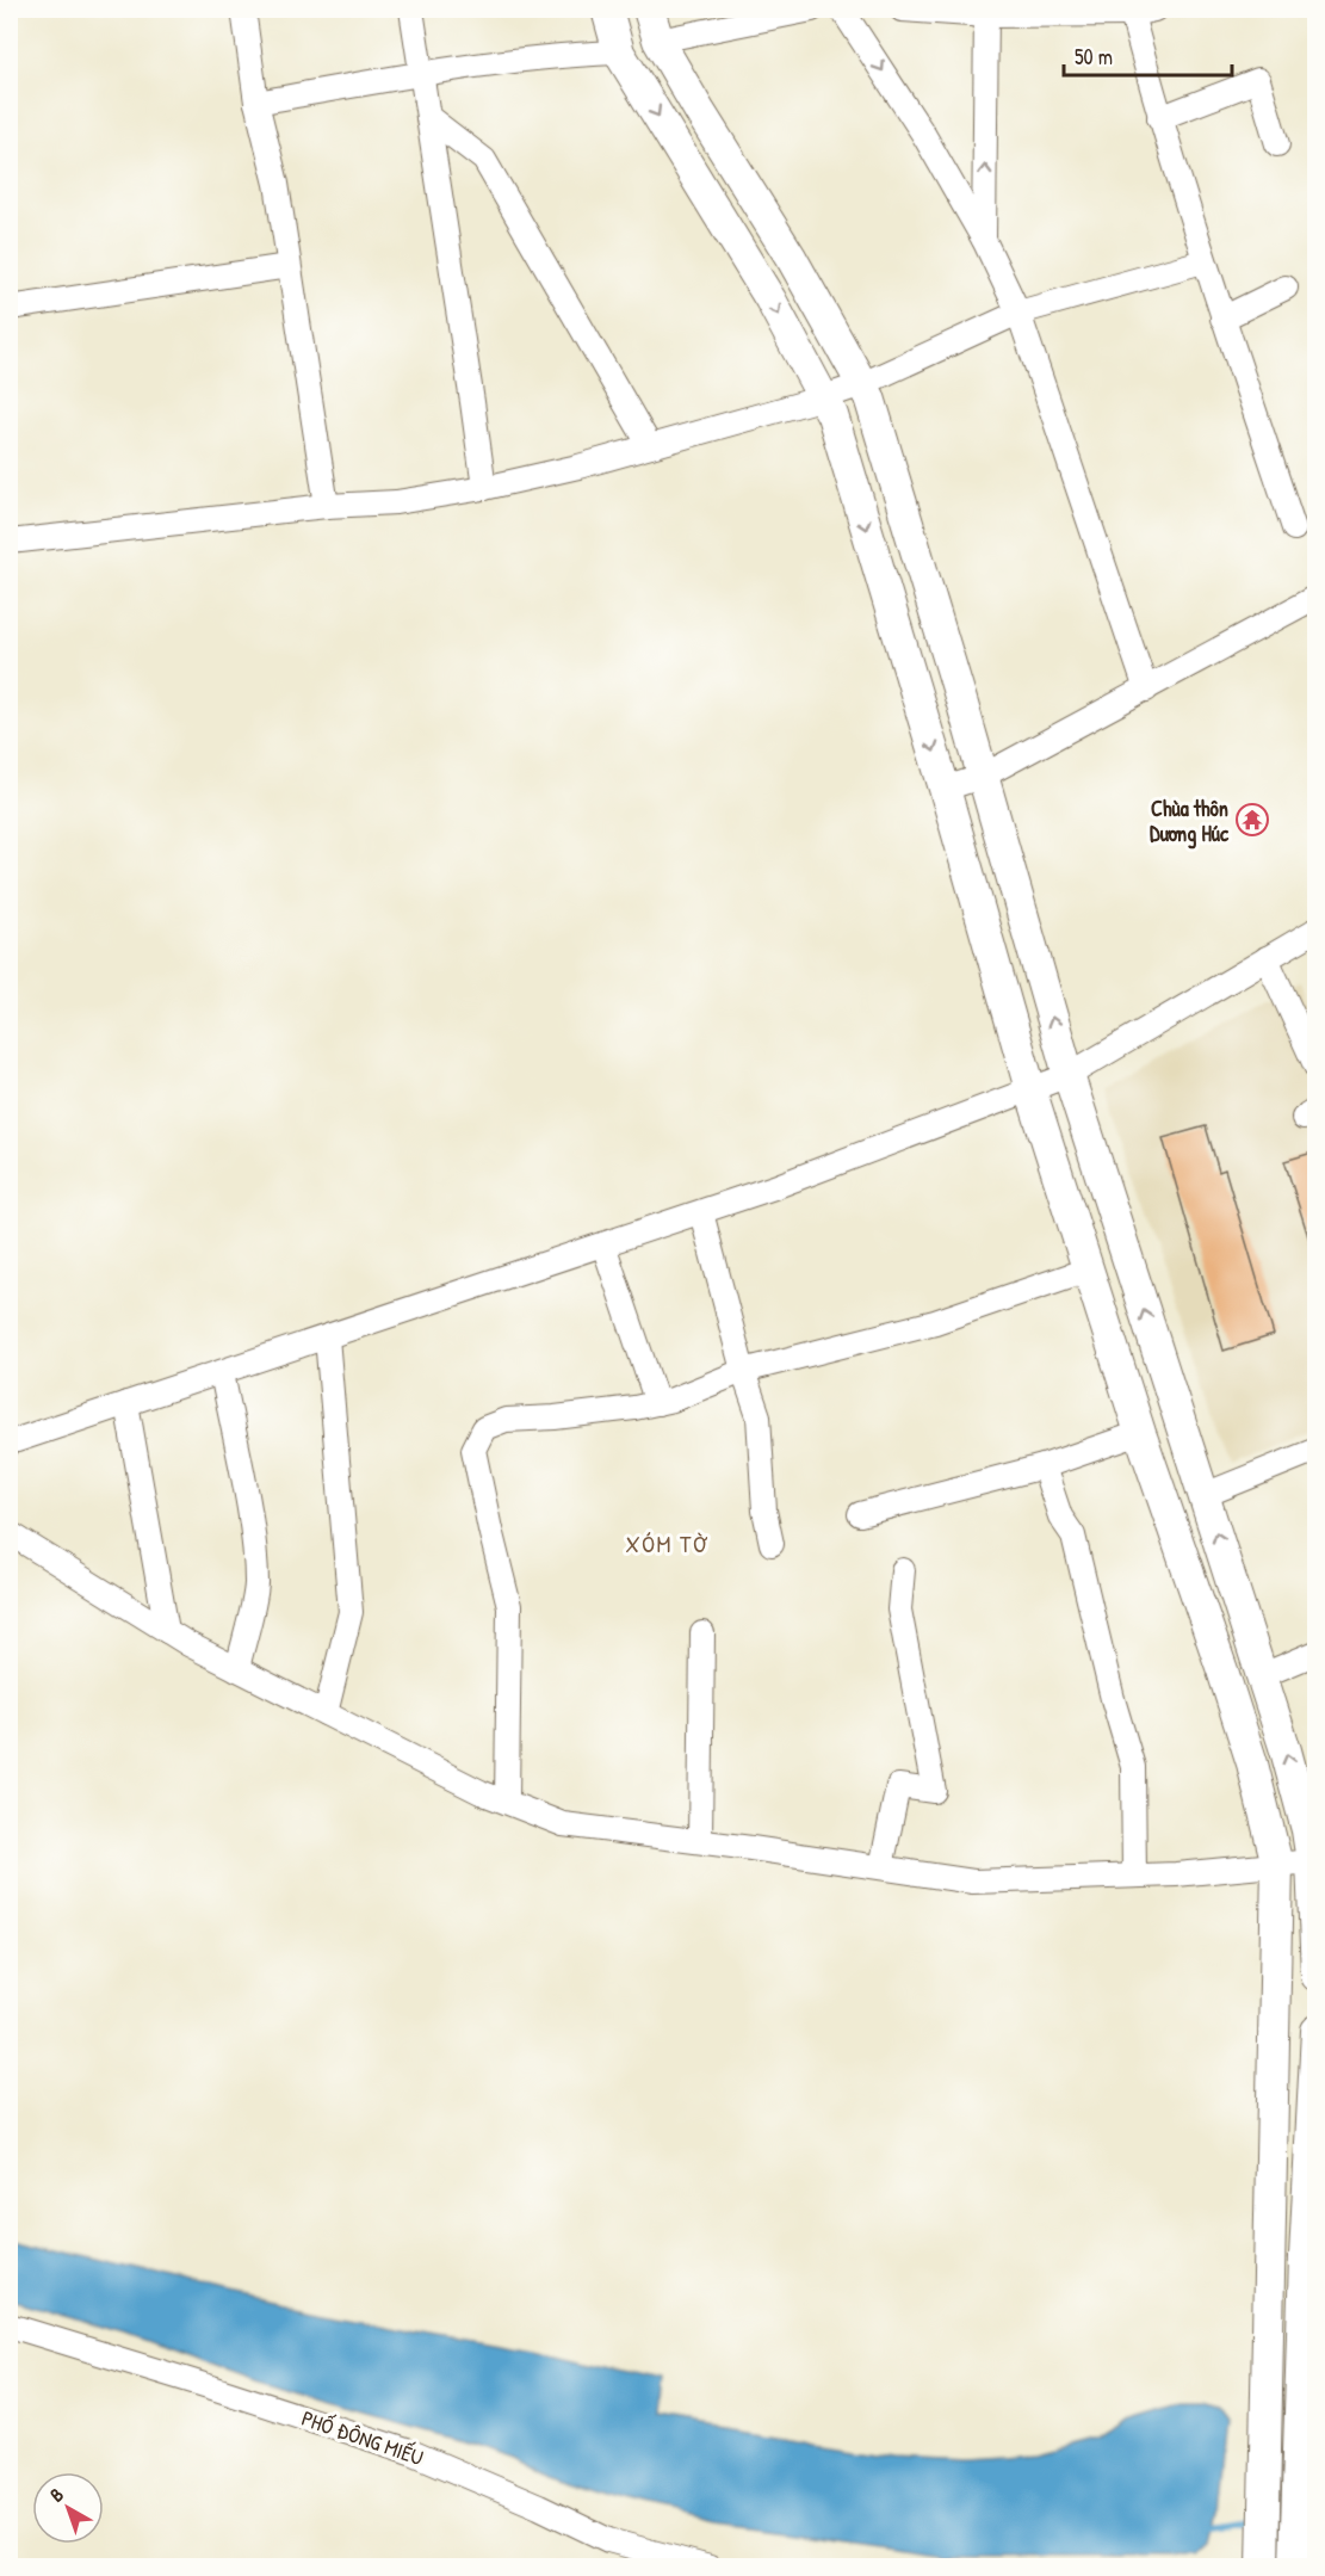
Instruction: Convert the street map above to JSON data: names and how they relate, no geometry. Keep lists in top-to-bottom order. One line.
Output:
{"streets":{"street":["PHỐ ĐÔNG MIẾU"]},"districts":["XÓM TỜ"],"places":{"temple":["Chùa thôn Dương Húc"]},"scale_bar":"50 m","north":"top left"}
